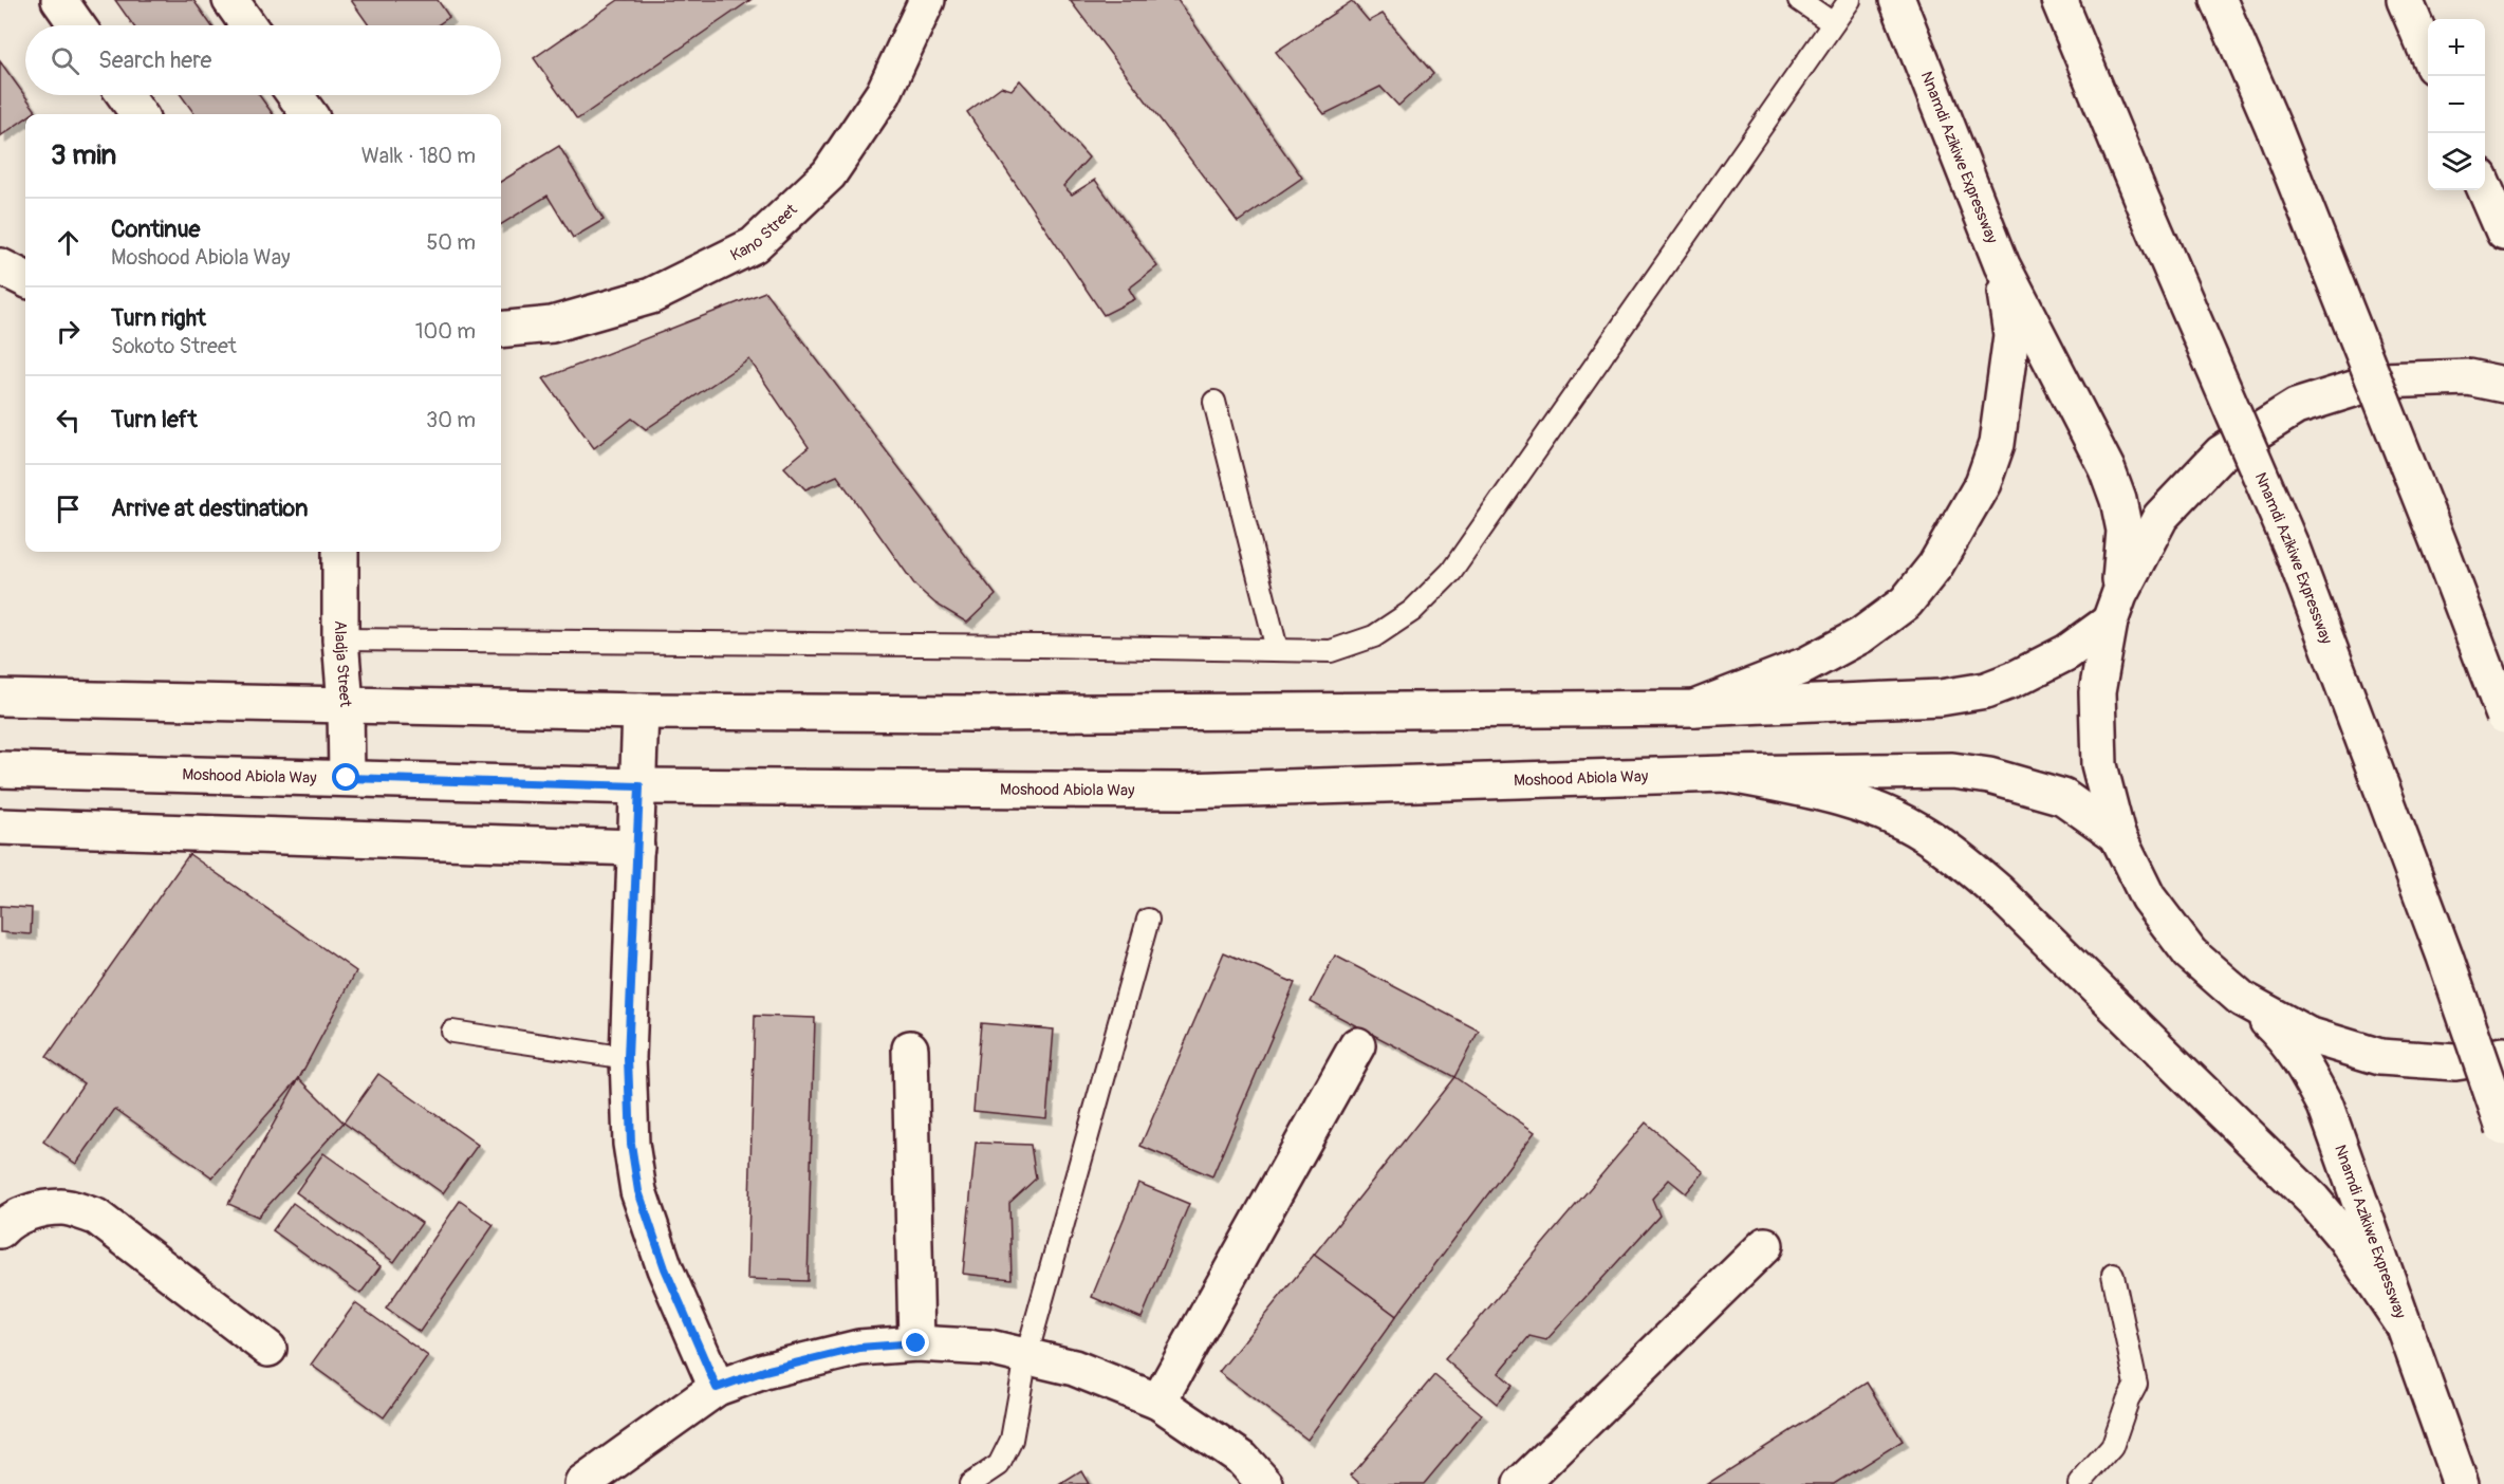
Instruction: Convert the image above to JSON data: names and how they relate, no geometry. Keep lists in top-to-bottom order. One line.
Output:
{"streets":{"main road":["Nnamdi Azikiwe Expressway","Kano Street","Aladja Street","Moshood Abiola Way"]},"crossings":[["Aladja Street","Moshood Abiola Way"]],"page":{"map_buttons":["+","−"],"search":"Search here","heading":["3 min","Walk · 180 m"],"list":[["Continue","Moshood Abiola Way","50 m"],["Turn right","Sokoto Street","100 m"],["Turn left","30 m"],"Arrive at destination"]}}
